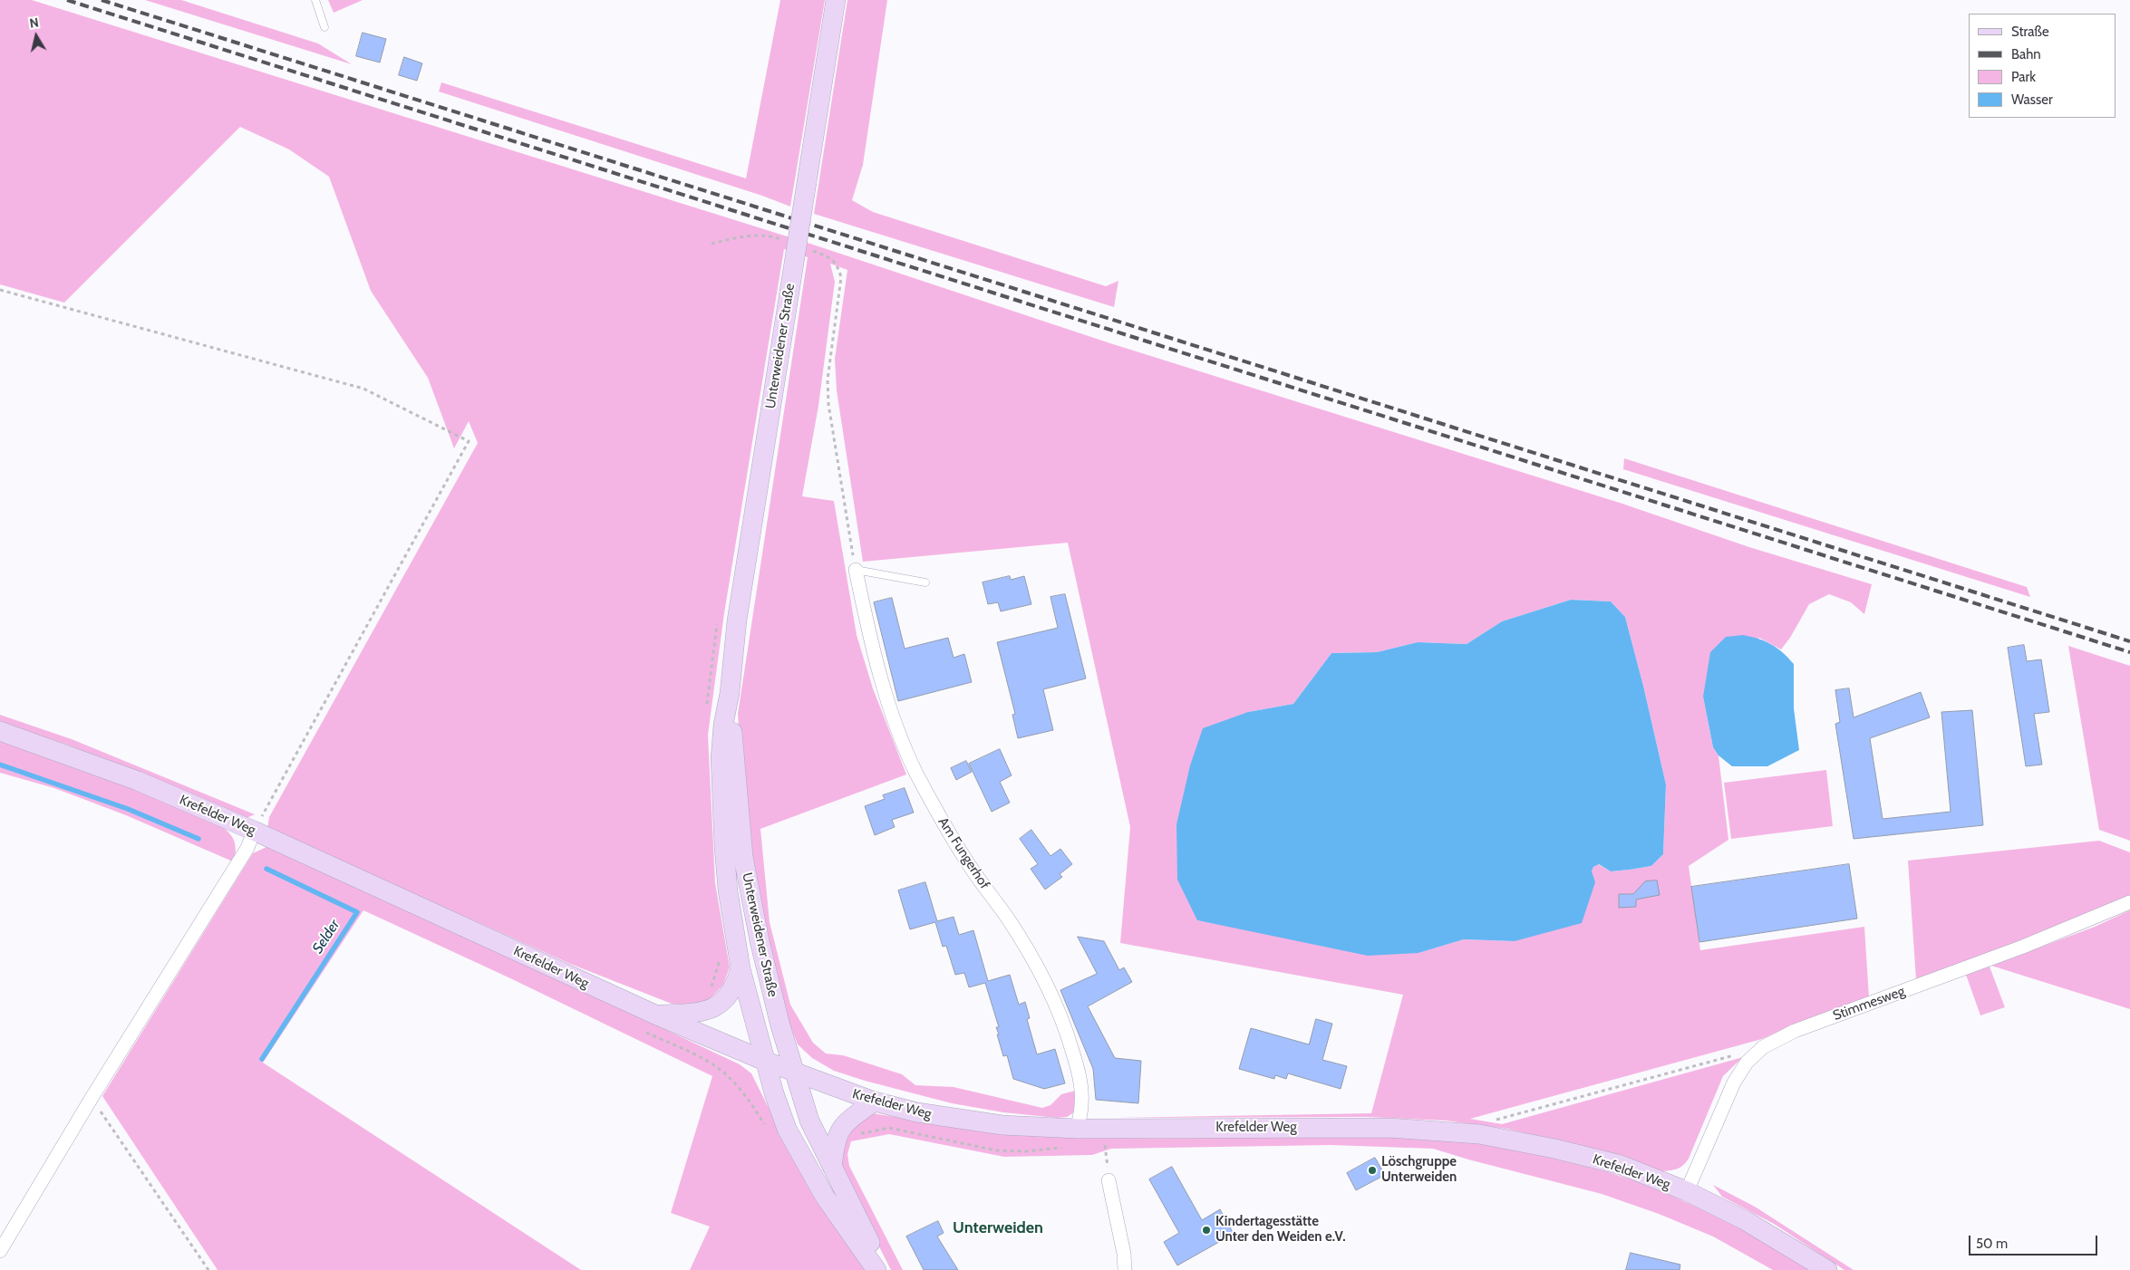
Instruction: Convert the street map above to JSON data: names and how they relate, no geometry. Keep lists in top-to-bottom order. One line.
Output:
{"streets":{"street":["Unterweidener Straße","Krefelder Weg","Am Fungerhof","Stimmesweg"]},"crossings":[["Unterweidener Straße","Krefelder Weg"],["Krefelder Weg","Am Fungerhof"],["Krefelder Weg","Stimmesweg"]],"districts":["Unterweiden"],"water":["Selder"],"places":["Löschgruppe Unterweiden","Kindertagesstätte Unter den Weiden e.V."],"legend":["Straße","Bahn","Park","Wasser"],"scale_bar":"50 m","north":"top"}
